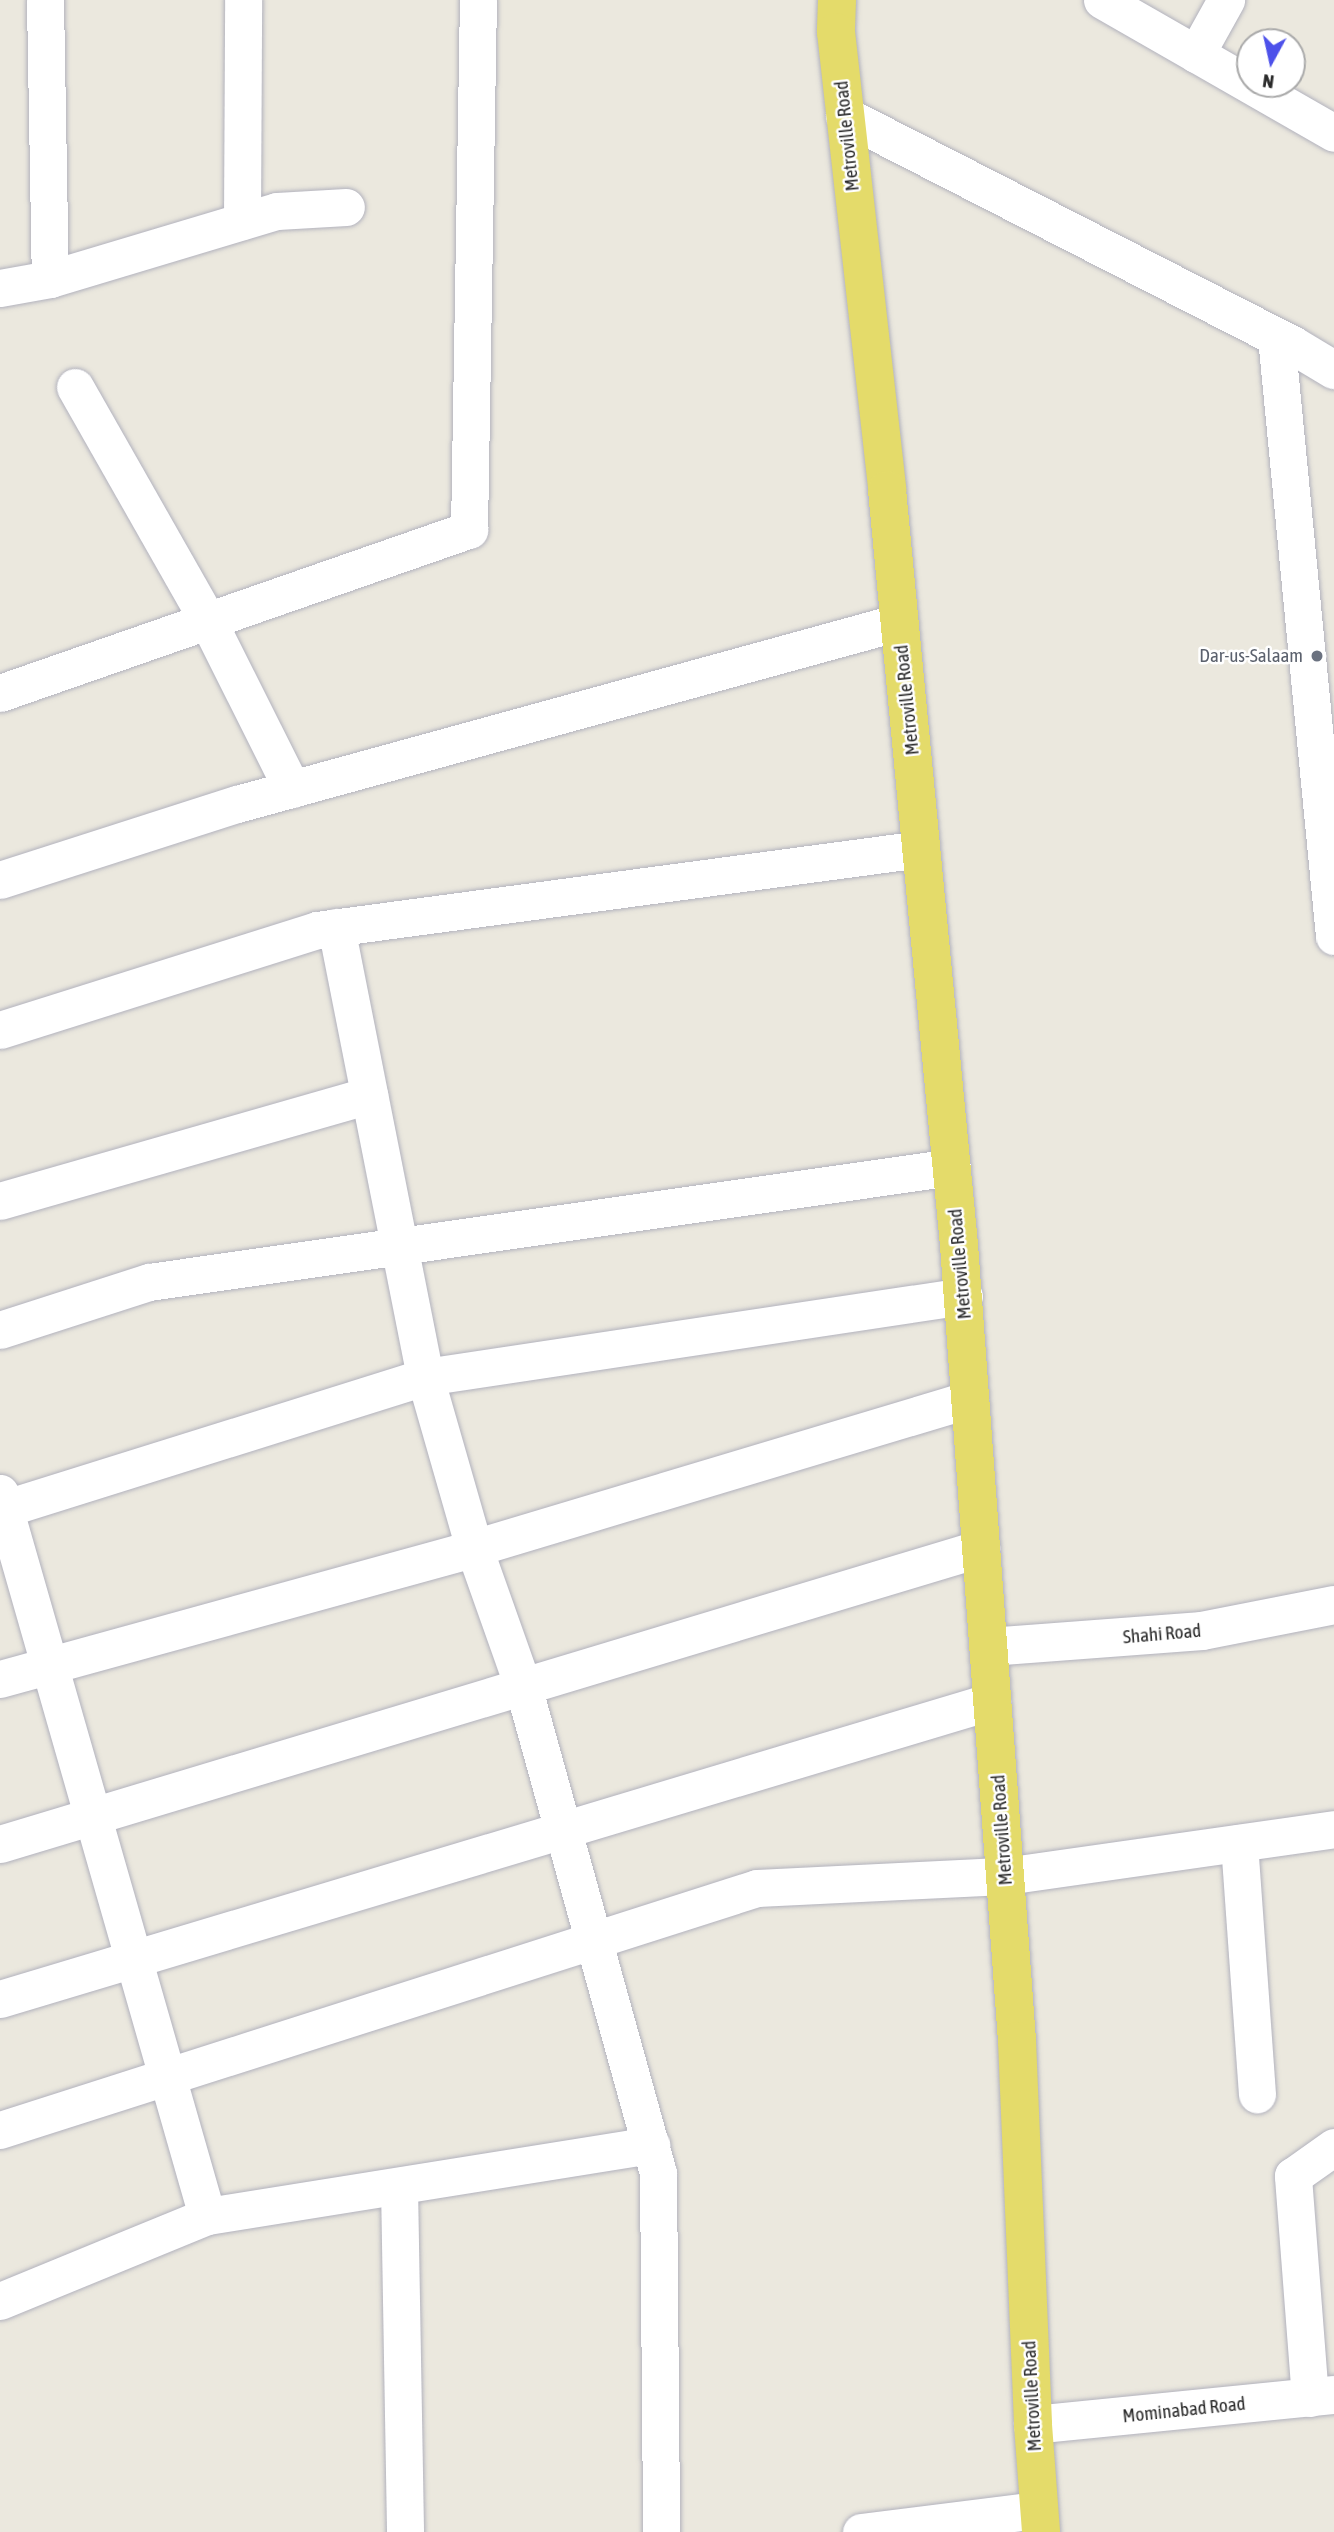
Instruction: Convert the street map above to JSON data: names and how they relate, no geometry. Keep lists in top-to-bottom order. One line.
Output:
{"streets":{"main road":["Metroville Road"],"street":["Shahi Road","Mominabad Road"]},"crossings":[["Metroville Road","Shahi Road"],["Metroville Road","Mominabad Road"]],"places":["Dar-us-Salaam"],"north":"bottom"}
